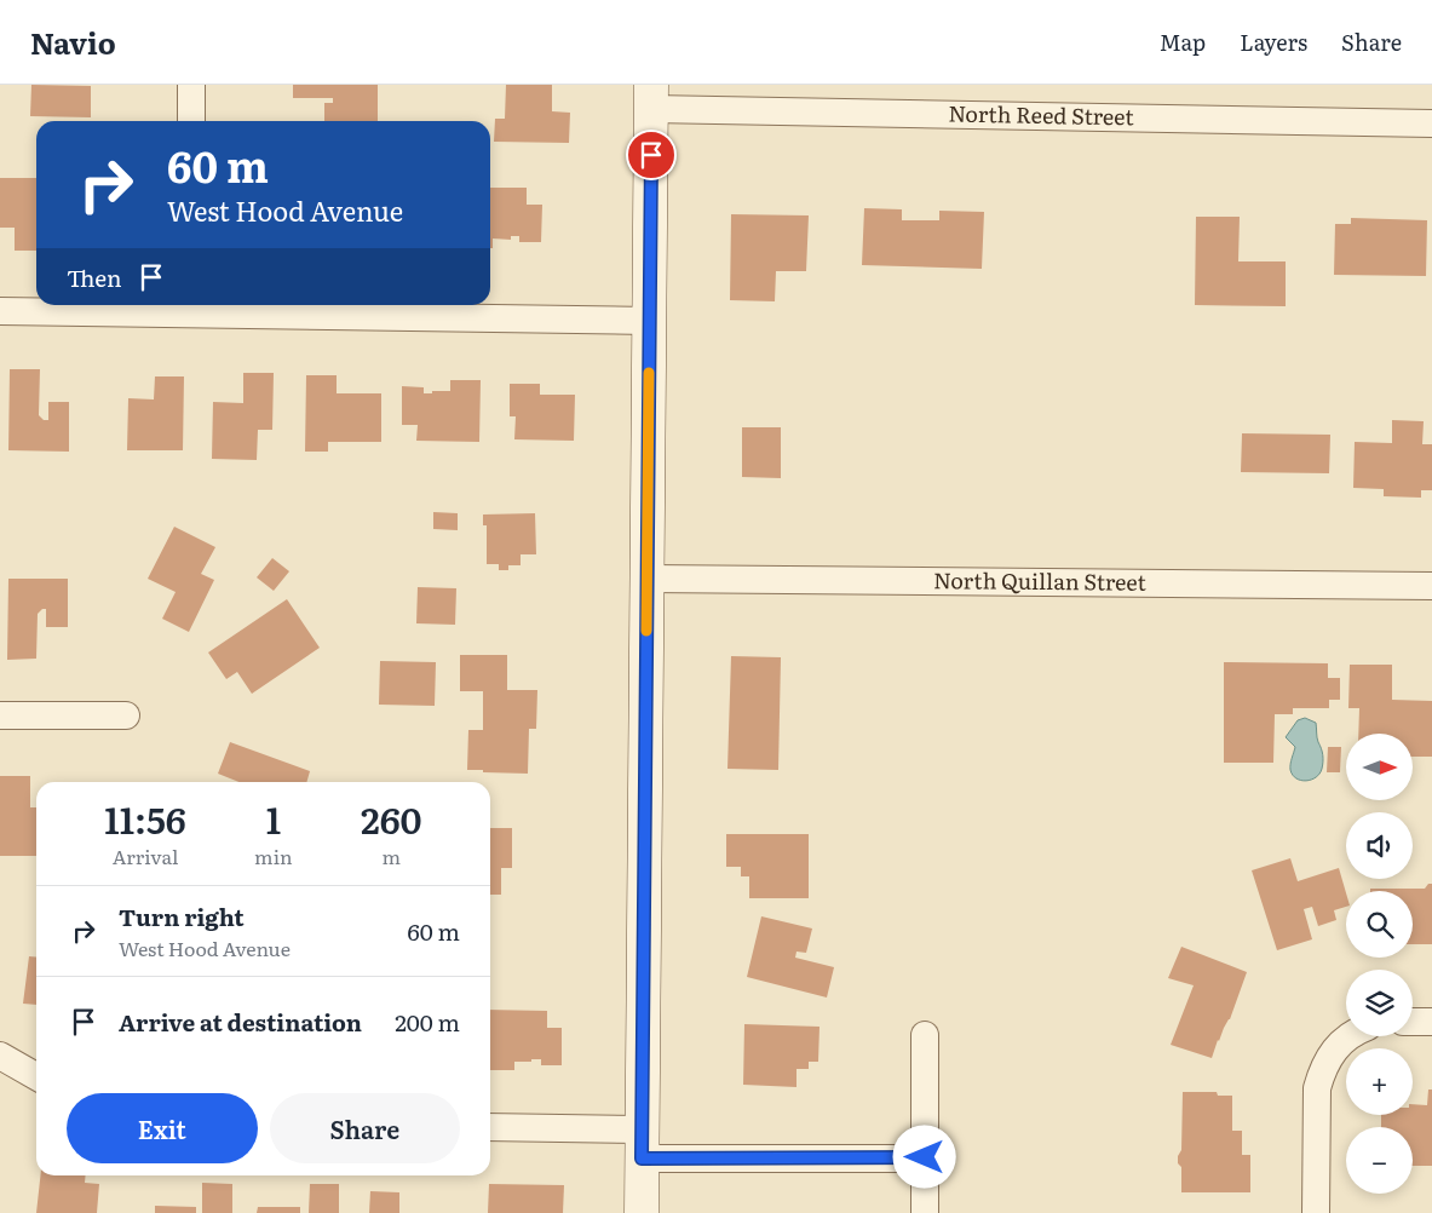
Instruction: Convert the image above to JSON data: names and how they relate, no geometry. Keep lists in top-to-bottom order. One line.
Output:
{"streets":{"street":["North Reed Street","North Quillan Street"]},"north":"right","page":{"header":"Navio","nav":["Map","Layers","Share"],"turn":["60 m","West Hood Avenue"],"then":"Then","map_buttons":["+","−"],"eta":["11:56","Arrival","1","min","260","m"],"list":[{"name":"Turn right","note":"West Hood Avenue","value":"60 m"},{"name":"Arrive at destination","value":"200 m"}],"buttons":["Exit","Share"]}}
